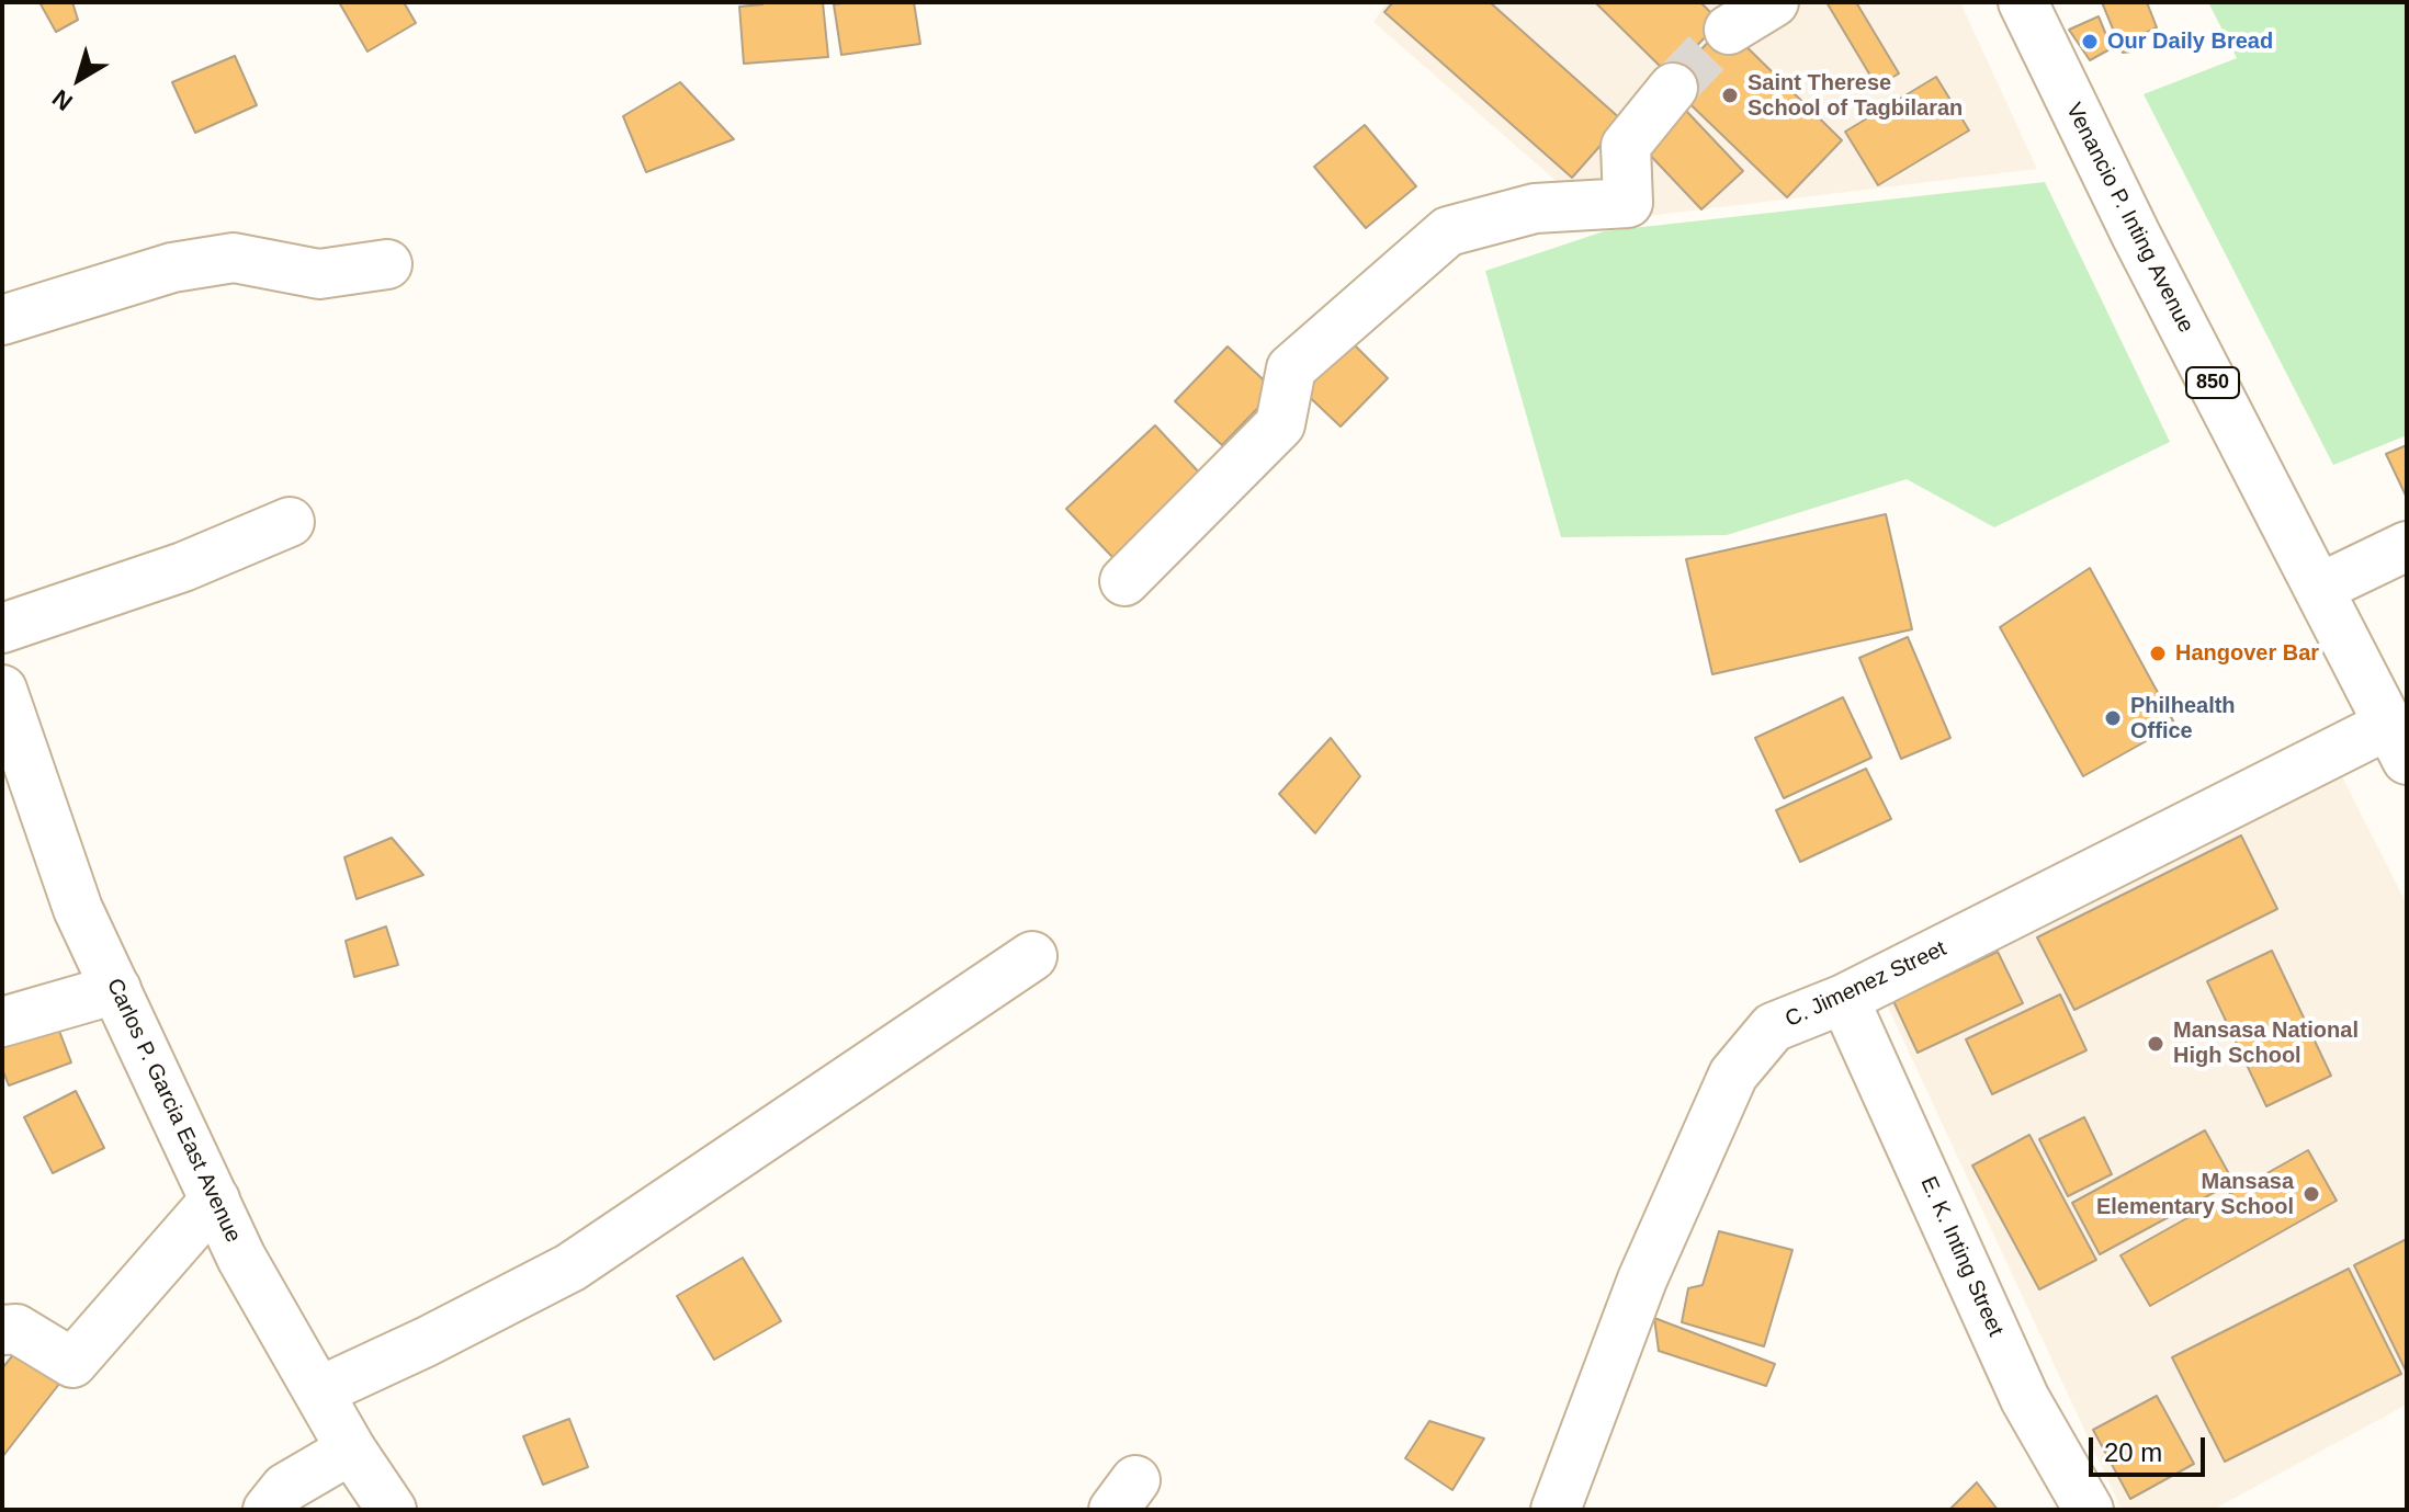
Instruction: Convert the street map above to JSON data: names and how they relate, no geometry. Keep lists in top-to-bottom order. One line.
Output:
{"streets":{"street":["Venancio P. Inting Avenue","850","C. Jimenez Street","Carlos P. Garcia East Avenue","E. K. Inting Street"]},"crossings":[["Venancio P. Inting Avenue","C. Jimenez Street"],["C. Jimenez Street","E. K. Inting Street"]],"places":["Our Daily Bread","Saint Therese School of Tagbilaran","Hangover Bar","Philhealth Office","Mansasa National High School","Mansasa Elementary School"],"scale_bar":"20 m","north":"bottom left"}
